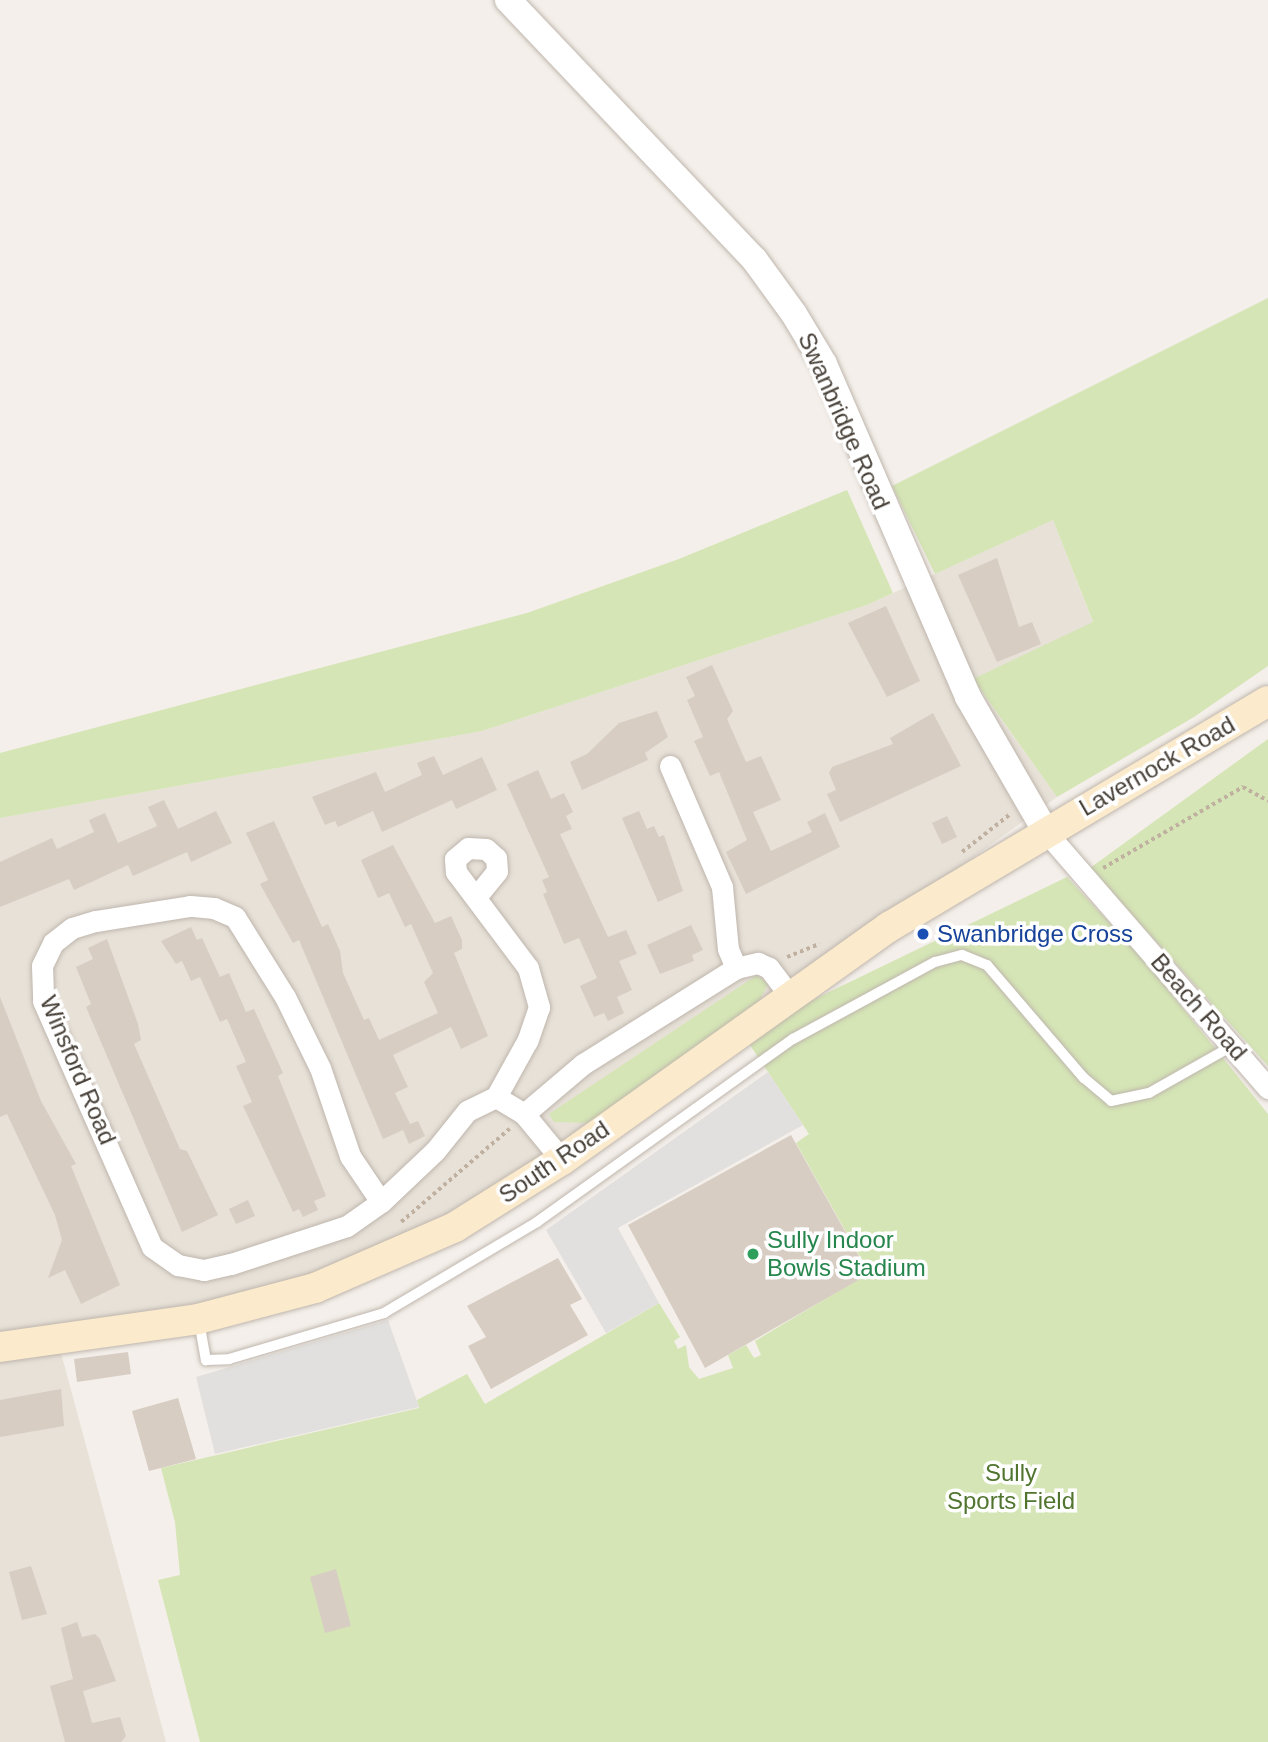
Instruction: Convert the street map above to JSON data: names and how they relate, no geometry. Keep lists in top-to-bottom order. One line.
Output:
{"streets":{"main road":["Lavernock Road","South Road"],"street":["Swanbridge Road","Beach Road","Winsford Road"]},"crossings":[["Swanbridge Road","Lavernock Road"],["Swanbridge Road","Beach Road"],["Swanbridge Road","South Road"],["Lavernock Road","Beach Road"],["Lavernock Road","South Road"],["Beach Road","South Road"]],"parks":["Sully Sports Field"],"places":["Swanbridge Cross","Sully Indoor Bowls Stadium"]}
